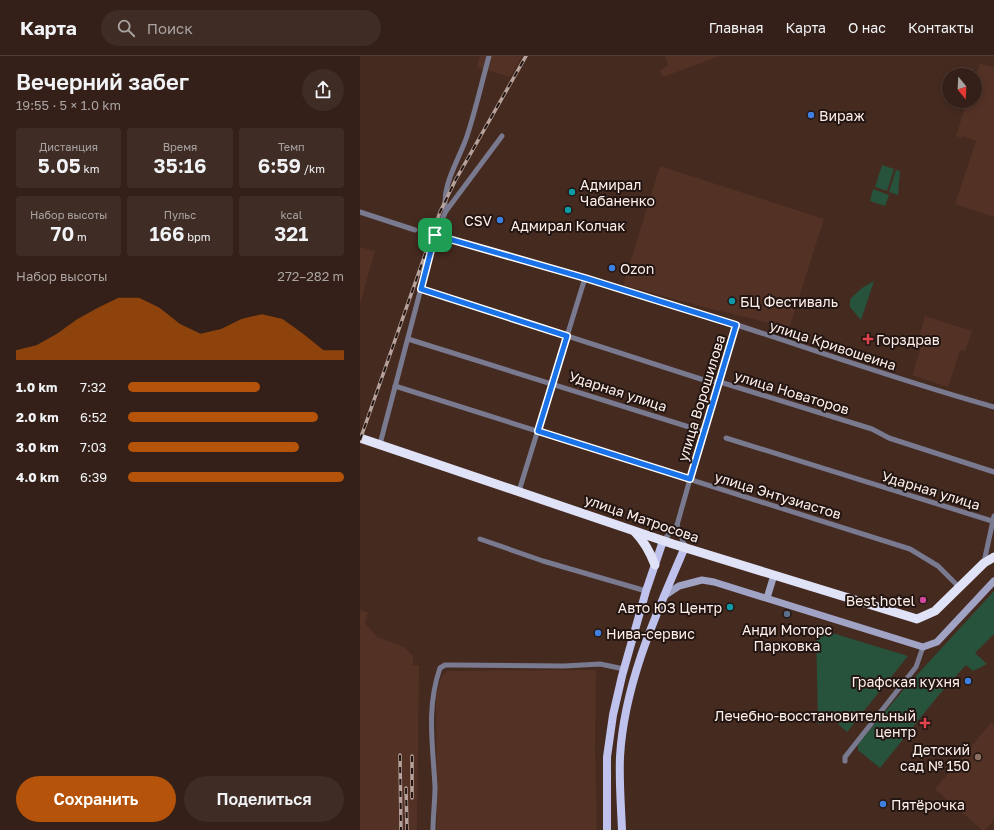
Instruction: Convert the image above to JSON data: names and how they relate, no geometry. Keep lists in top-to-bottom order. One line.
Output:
{"streets":{"highway":["улица Матросова"],"main road":["улица Ворошилова"],"street":["улица Кривошеина","Ударная улица","улица Новаторов","улица Энтузиастов"]},"crossings":[["улица Кривошеина","улица Ворошилова"],["Ударная улица","улица Ворошилова"],["улица Новаторов","улица Ворошилова"],["улица Ворошилова","улица Энтузиастов"],["улица Ворошилова","улица Матросова"],["улица Энтузиастов","улица Матросова"]],"places":{"other":["Вираж","Адмирал Чабаненко","Адмирал Колчак","CSV","Ozon","БЦ Фестиваль","Best hotel","Авто ЮЗ Центр","Анди Моторс Парковка","Нива-сервис","Графская кухня","Детский сад № 150","Пятёрочка"],"health":["Горздрав","Лечебно-восстановительный центр"]},"north":"bottom","page":{"header":"Карта","search":"Поиск","nav":["Главная","Карта","О нас","Контакты"],"heading":["Вечерний забег","19:55 · 5 × 1.0 km"],"stats":[["Дистанция","5.05 km"],["Время","35:16"],["Темп","6:59 /km"],["Набор высоты","70 m"],["Пульс","166 bpm"],["kcal","321"]],"chart":["Набор высоты","272–282 m"],"list":[{"name":"1.0 km","note":"7:32"},{"name":"2.0 km","note":"6:52"},{"name":"3.0 km","note":"7:03"},{"name":"4.0 km","note":"6:39"}],"buttons":["Сохранить","Поделиться"]}}
